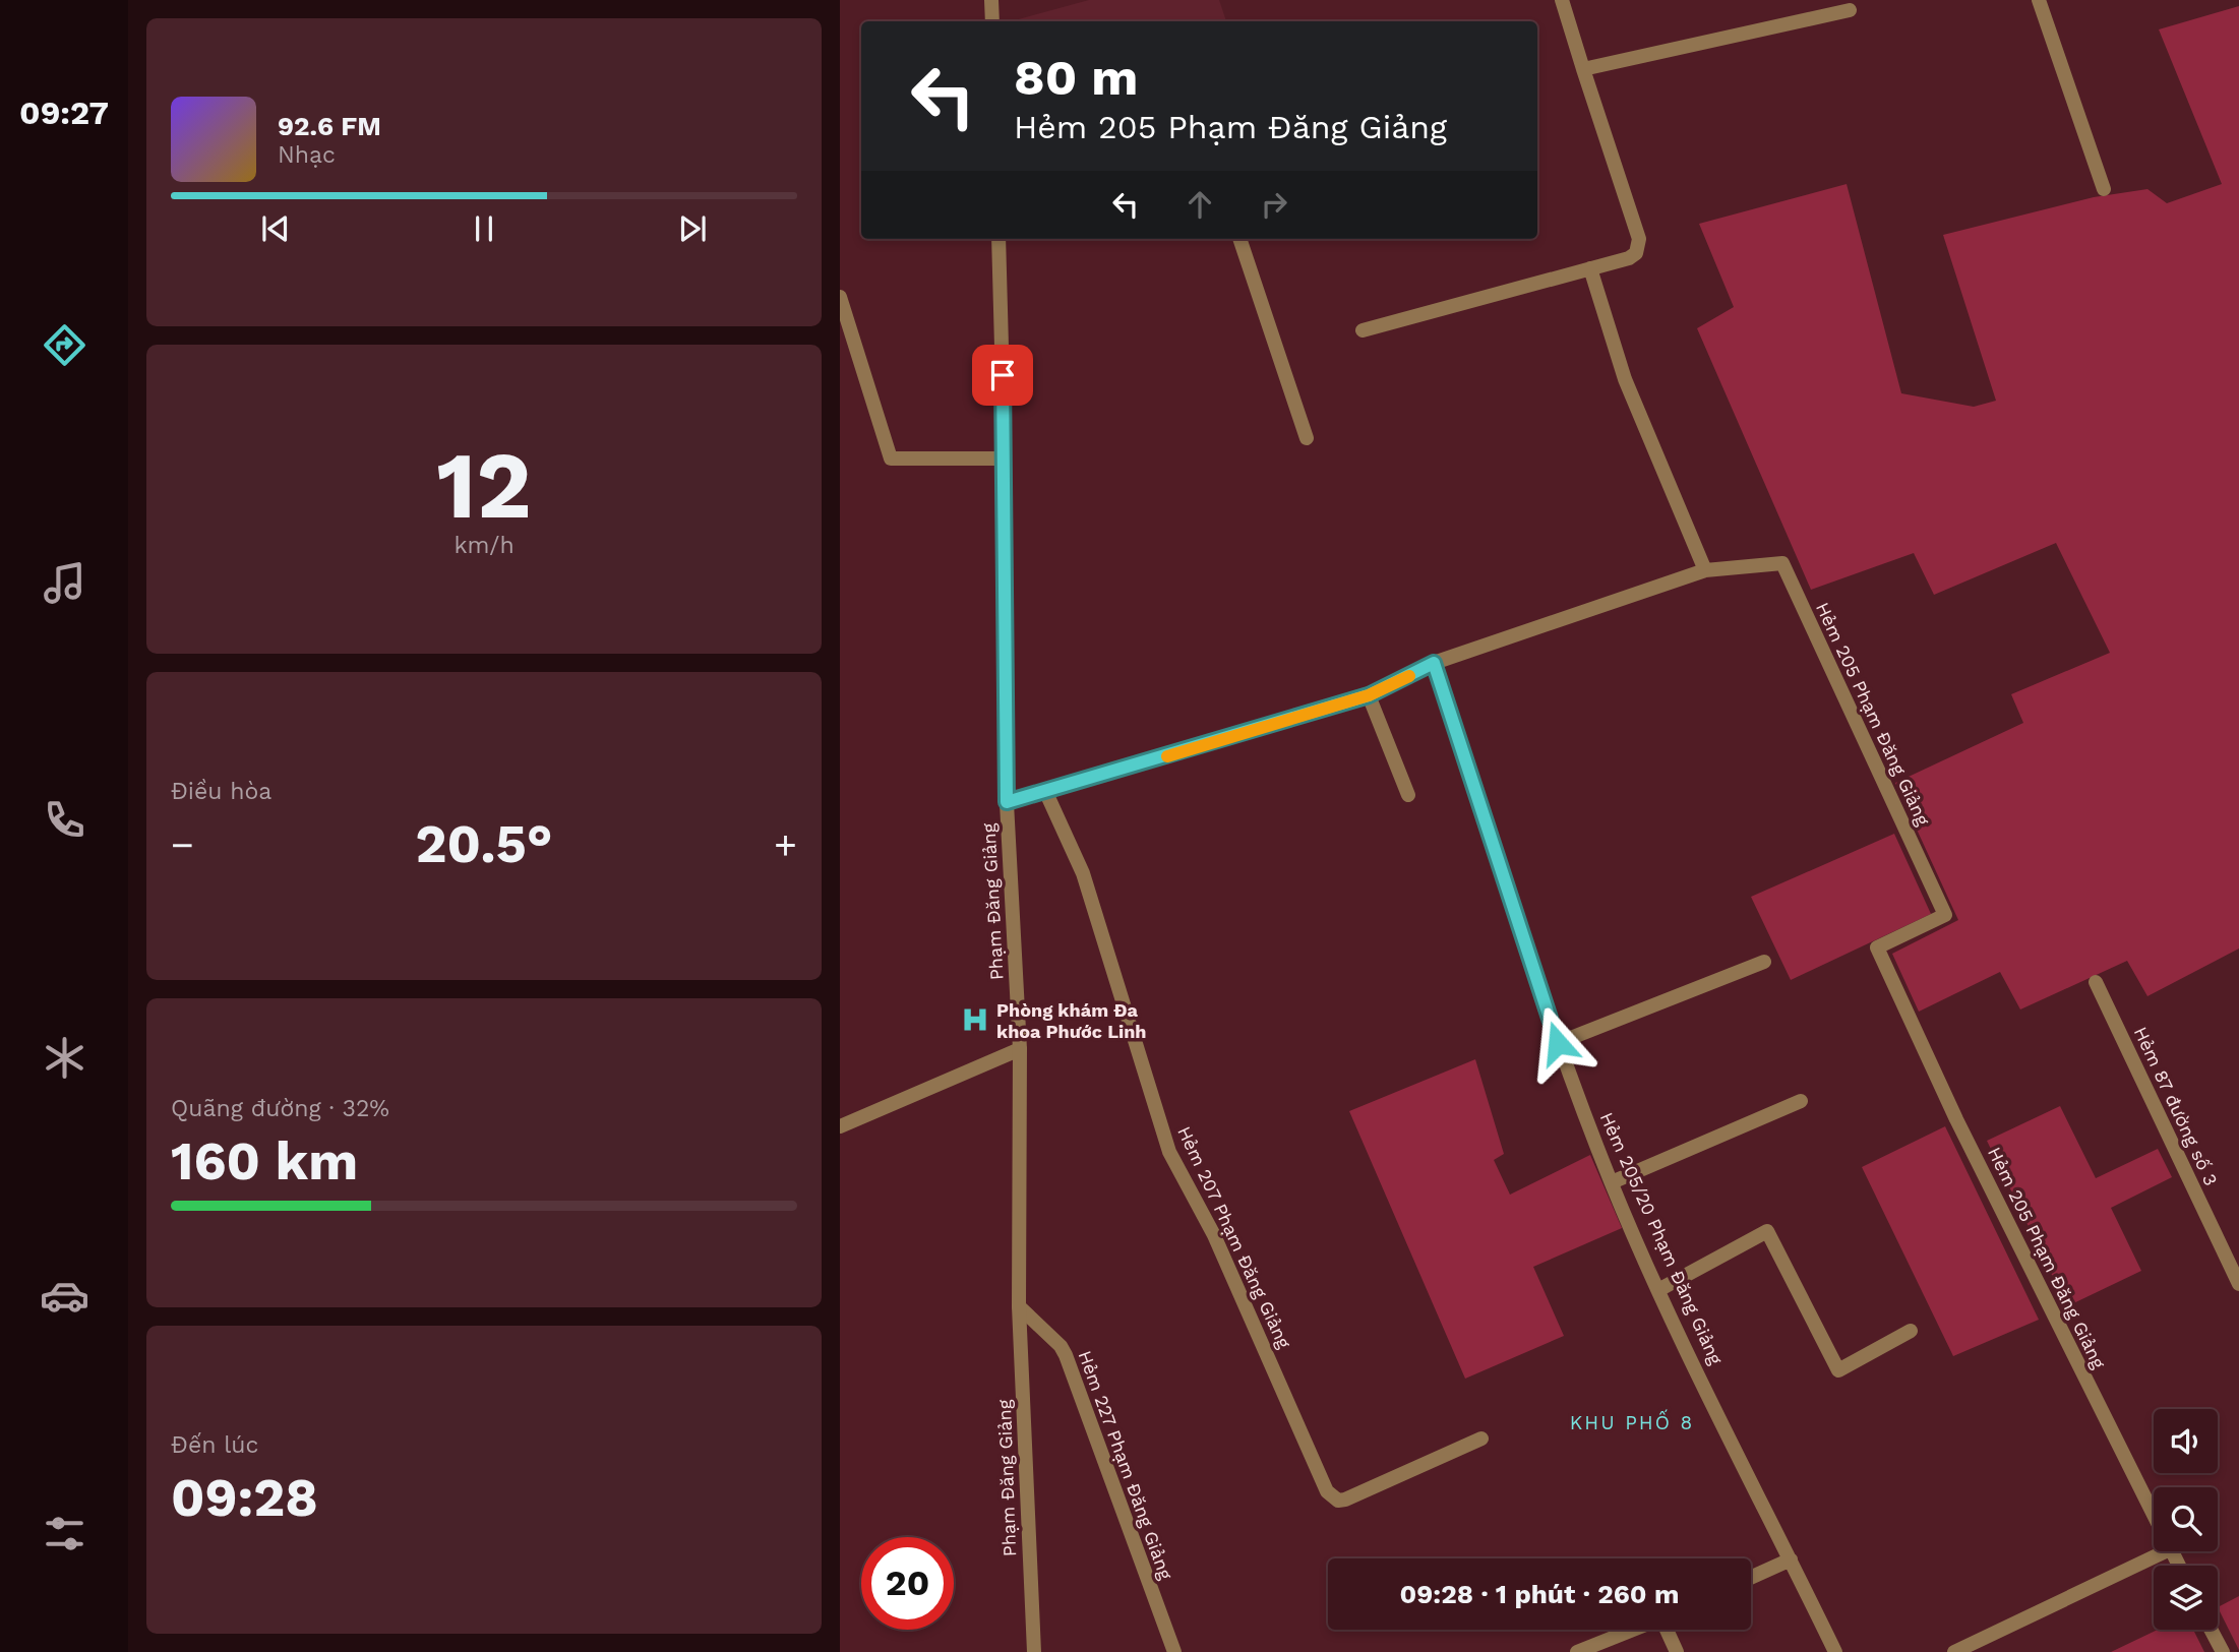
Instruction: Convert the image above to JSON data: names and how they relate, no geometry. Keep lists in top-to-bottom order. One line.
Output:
{"streets":{"street":["Hẻm 205 Phạm Đăng Giảng","Phạm Đăng Giảng","Hẻm 87 đường số 3","Hẻm 207 Phạm Đăng Giảng","Hẻm 205/20 Phạm Đăng Giảng","Hẻm 227 Phạm Đăng Giảng"]},"crossings":[["Hẻm 205 Phạm Đăng Giảng","Phạm Đăng Giảng"],["Hẻm 205 Phạm Đăng Giảng","Hẻm 207 Phạm Đăng Giảng"],["Hẻm 205 Phạm Đăng Giảng","Hẻm 205/20 Phạm Đăng Giảng"],["Phạm Đăng Giảng","Hẻm 227 Phạm Đăng Giảng"]],"districts":["KHU PHỐ 8"],"places":{"hospital":["Phòng khám Đa khoa Phước Linh"]},"page":{"tabs":"09:27","turn":["80 m","Hẻm 205 Phạm Đăng Giảng"],"song":["92.6 FM","Nhạc"],"tile":[["12","km/h"],"Điều hòa",["Quãng đường · 32%","160 km"],["Đến lúc","09:28"]],"heat":["−","20.5°","+"],"limit":"20","trip":"09:28 · 1 phút · 260 m"}}
